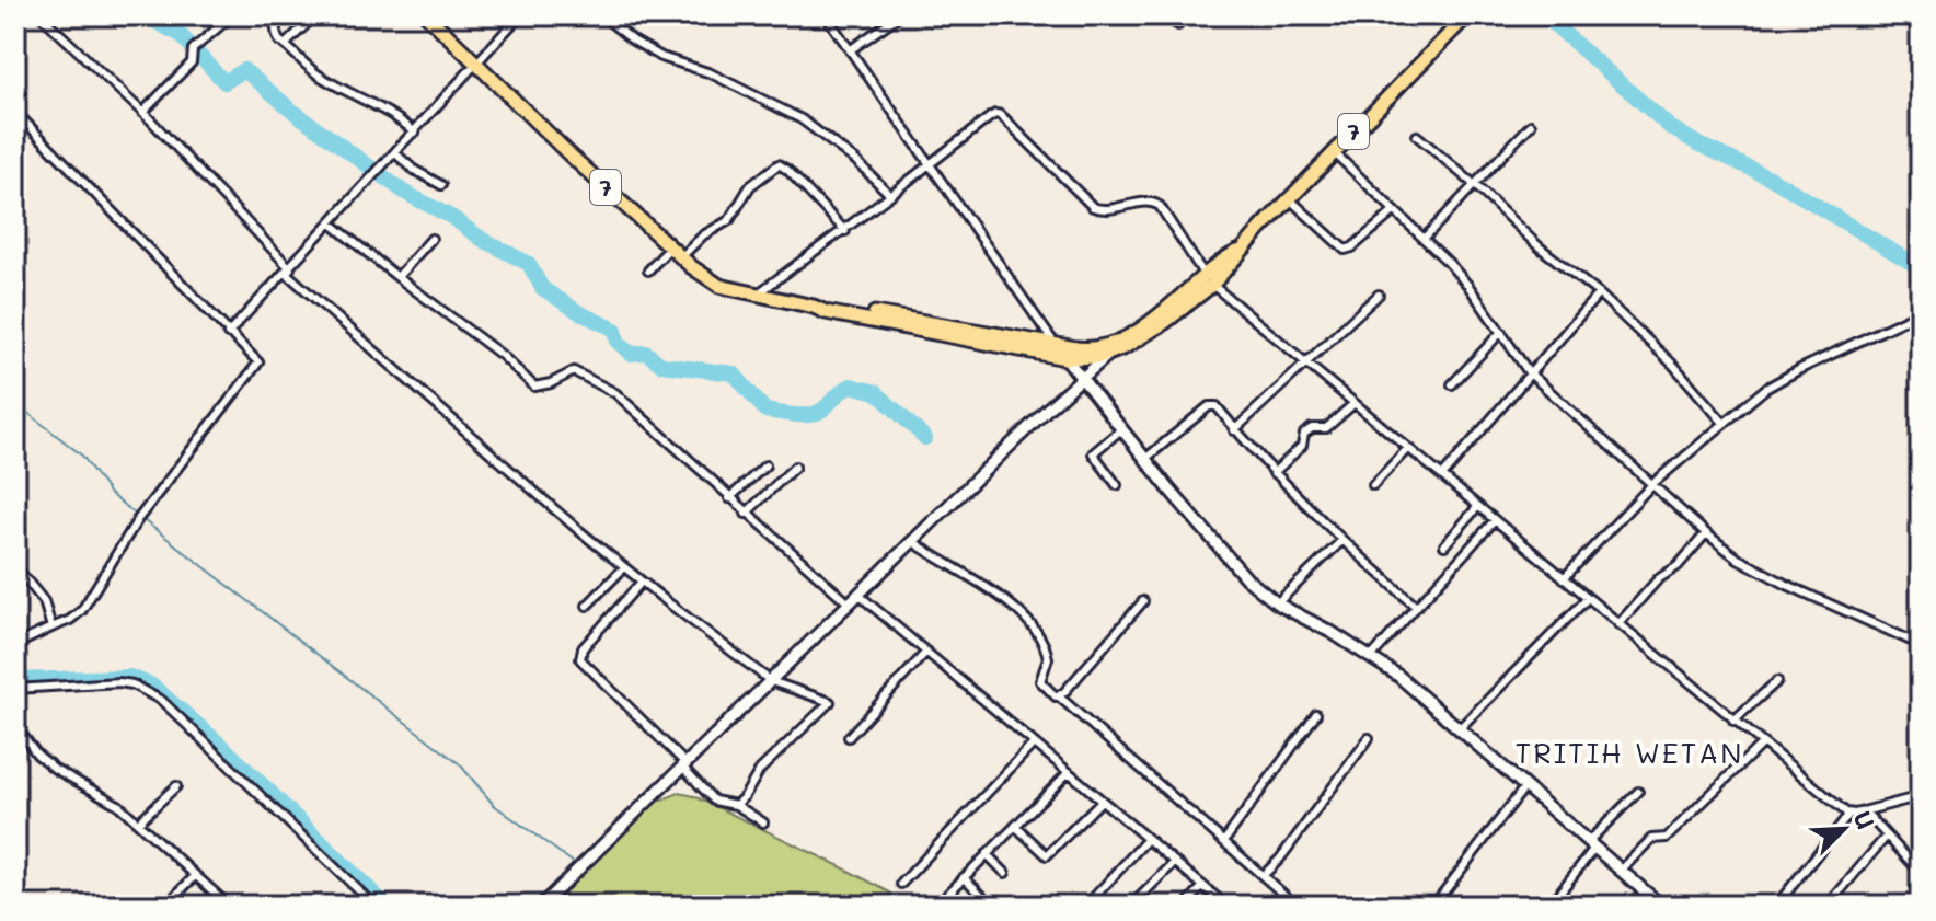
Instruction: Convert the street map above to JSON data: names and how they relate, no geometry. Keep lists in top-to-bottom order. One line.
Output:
{"streets":{"highway":["7"]},"districts":["TRITIH WETAN"],"north":"top right"}
